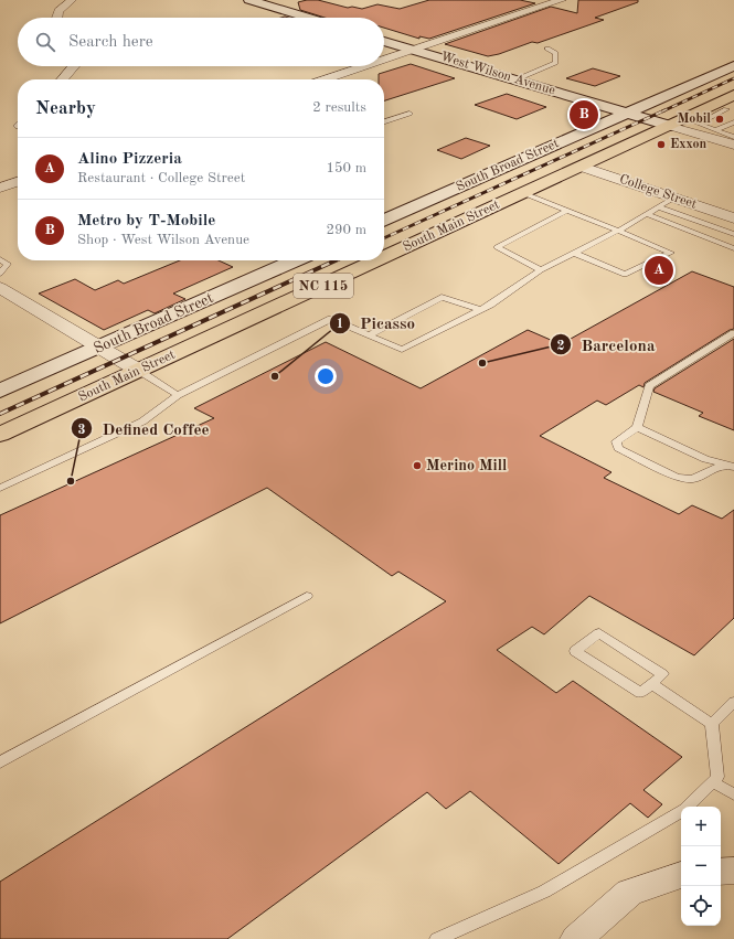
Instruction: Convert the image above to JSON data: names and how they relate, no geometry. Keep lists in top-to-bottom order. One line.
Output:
{"streets":{"main road":["South Main Street","NC 115"],"street":["West Wilson Avenue","South Broad Street","College Street"]},"crossings":[["West Wilson Avenue","South Broad Street"],["West Wilson Avenue","South Main Street"],["College Street","South Main Street"]],"places":["Mobil","Exxon","Barcelona","Picasso","Merino Mill","Defined Coffee"],"page":{"search":"Search here","heading":["Nearby","2 results"],"pins":["B","A"],"list":[{"mark":"A","name":"Alino Pizzeria","note":"Restaurant · College Street","value":"150 m"},{"mark":"B","name":"Metro by T-Mobile","note":"Shop · West Wilson Avenue","value":"290 m"}],"map_buttons":["+","−"]}}
